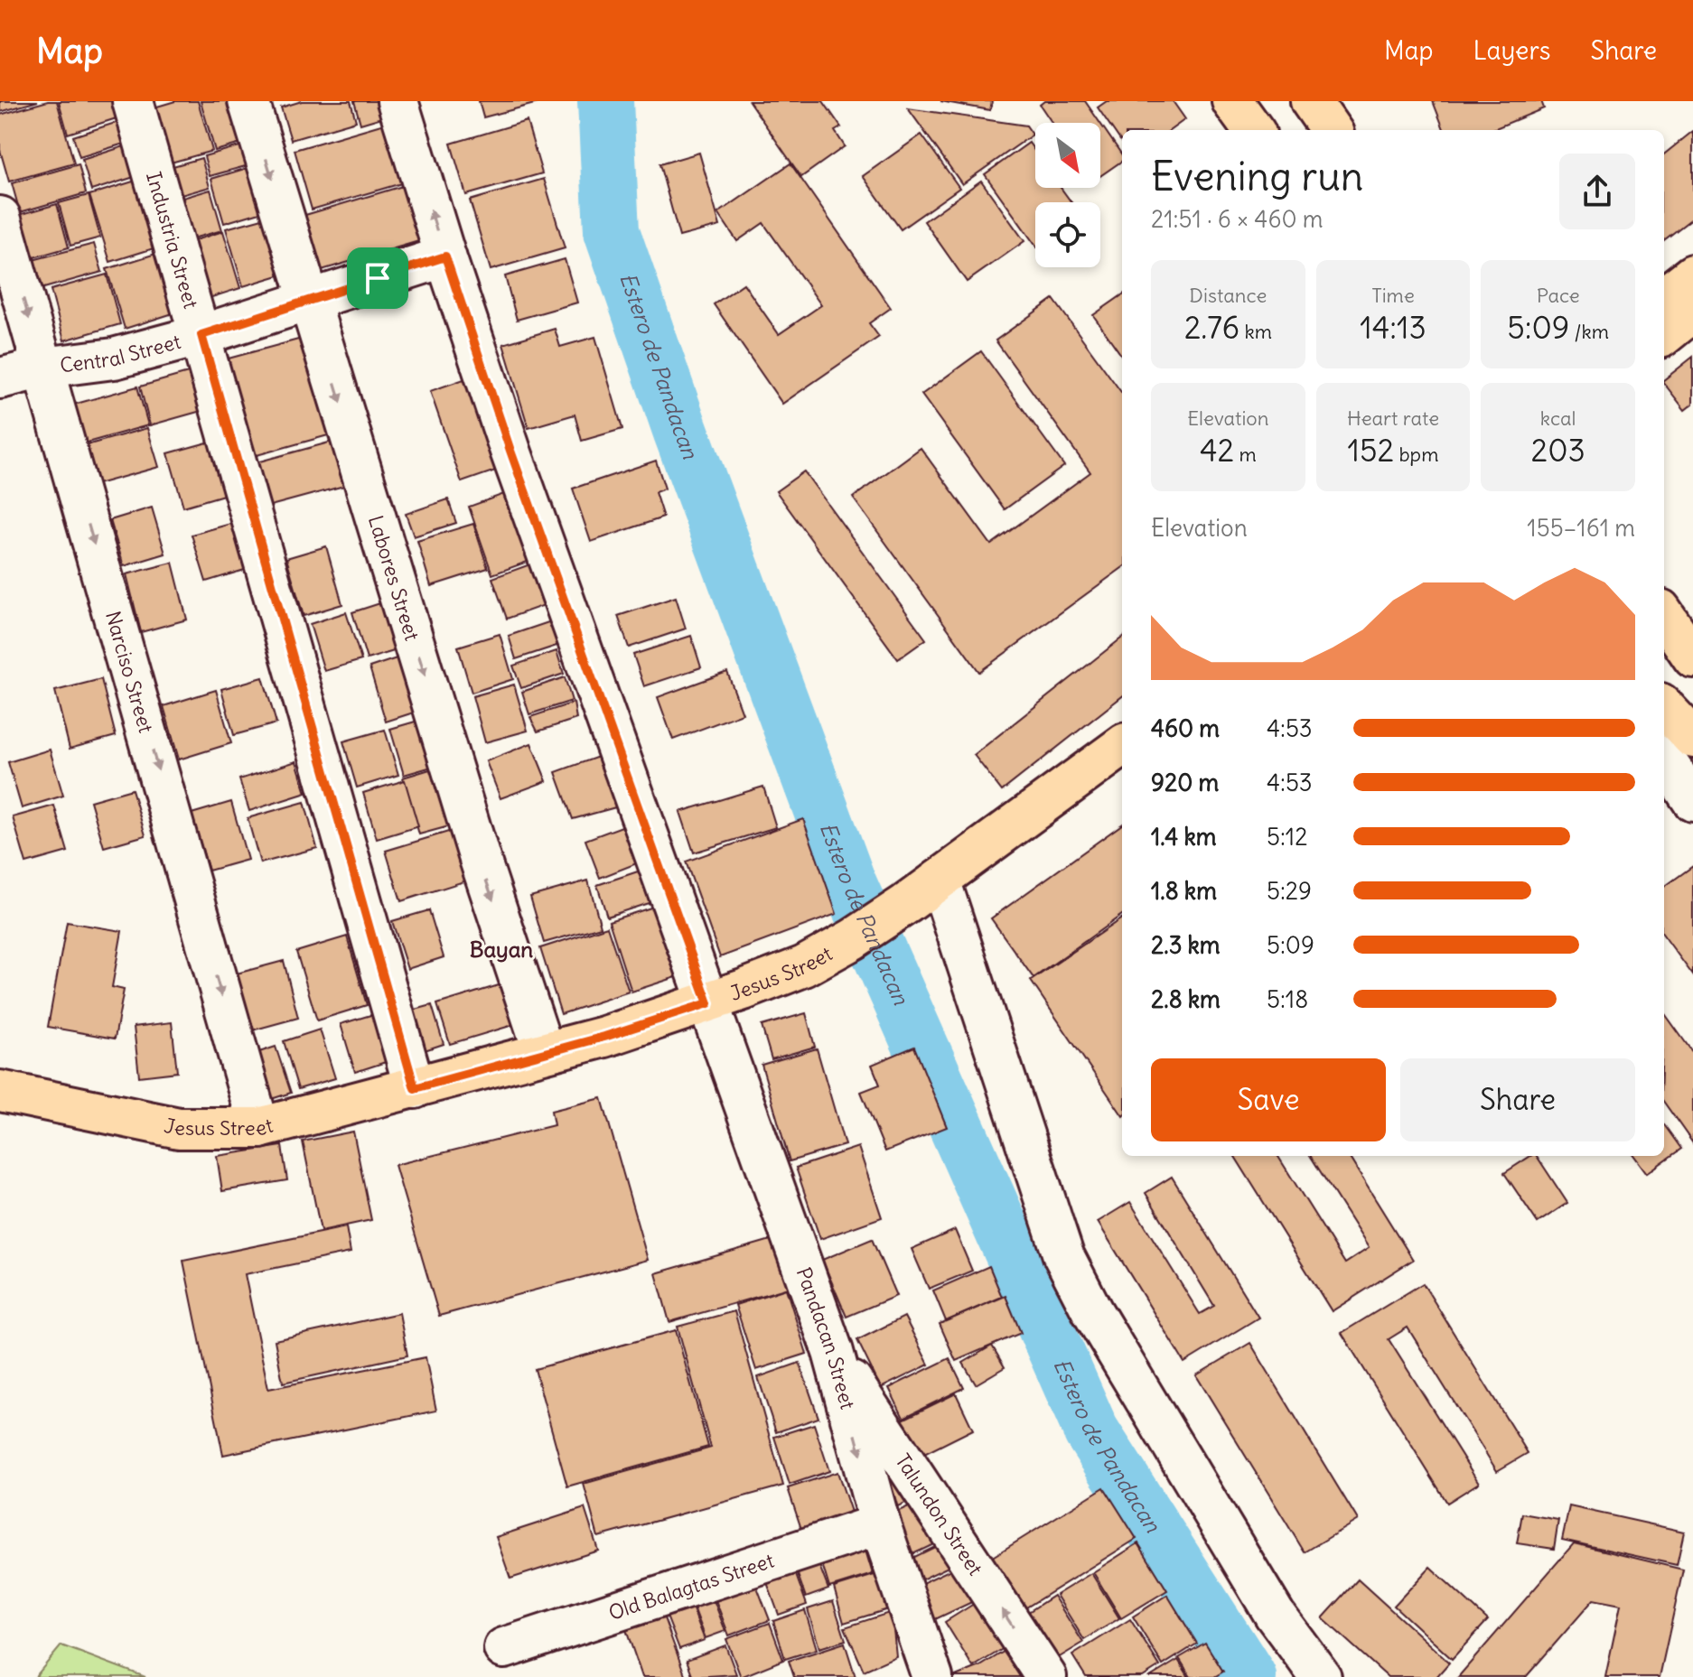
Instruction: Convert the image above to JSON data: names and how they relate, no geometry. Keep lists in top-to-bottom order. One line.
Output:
{"streets":{"main road":["Jesus Street"],"street":["Industria Street","Central Street","Labores Street","Narciso Street","Pandacan Street","Talundon Street","Old Balagtas Street"]},"crossings":[["Industria Street","Central Street"],["Industria Street","Jesus Street"],["Central Street","Labores Street"],["Central Street","Narciso Street"],["Central Street","Pandacan Street"],["Labores Street","Jesus Street"],["Narciso Street","Jesus Street"],["Jesus Street","Pandacan Street"],["Pandacan Street","Talundon Street"],["Pandacan Street","Old Balagtas Street"]],"one_way":["Labores Street","Narciso Street"],"districts":["Bayan"],"water":["Estero de Pandacan"],"north":"bottom right","page":{"header":"Map","nav":["Map","Layers","Share"],"heading":["Evening run","21:51 · 6 × 460 m"],"stats":[["Distance","2.76 km"],["Time","14:13"],["Pace","5:09 /km"],["Elevation","42 m"],["Heart rate","152 bpm"],["kcal","203"]],"chart":["Elevation","155–161 m"],"list":[{"name":"460 m","note":"4:53"},{"name":"920 m","note":"4:53"},{"name":"1.4 km","note":"5:12"},{"name":"1.8 km","note":"5:29"},{"name":"2.3 km","note":"5:09"},{"name":"2.8 km","note":"5:18"}],"buttons":["Save","Share"]}}
